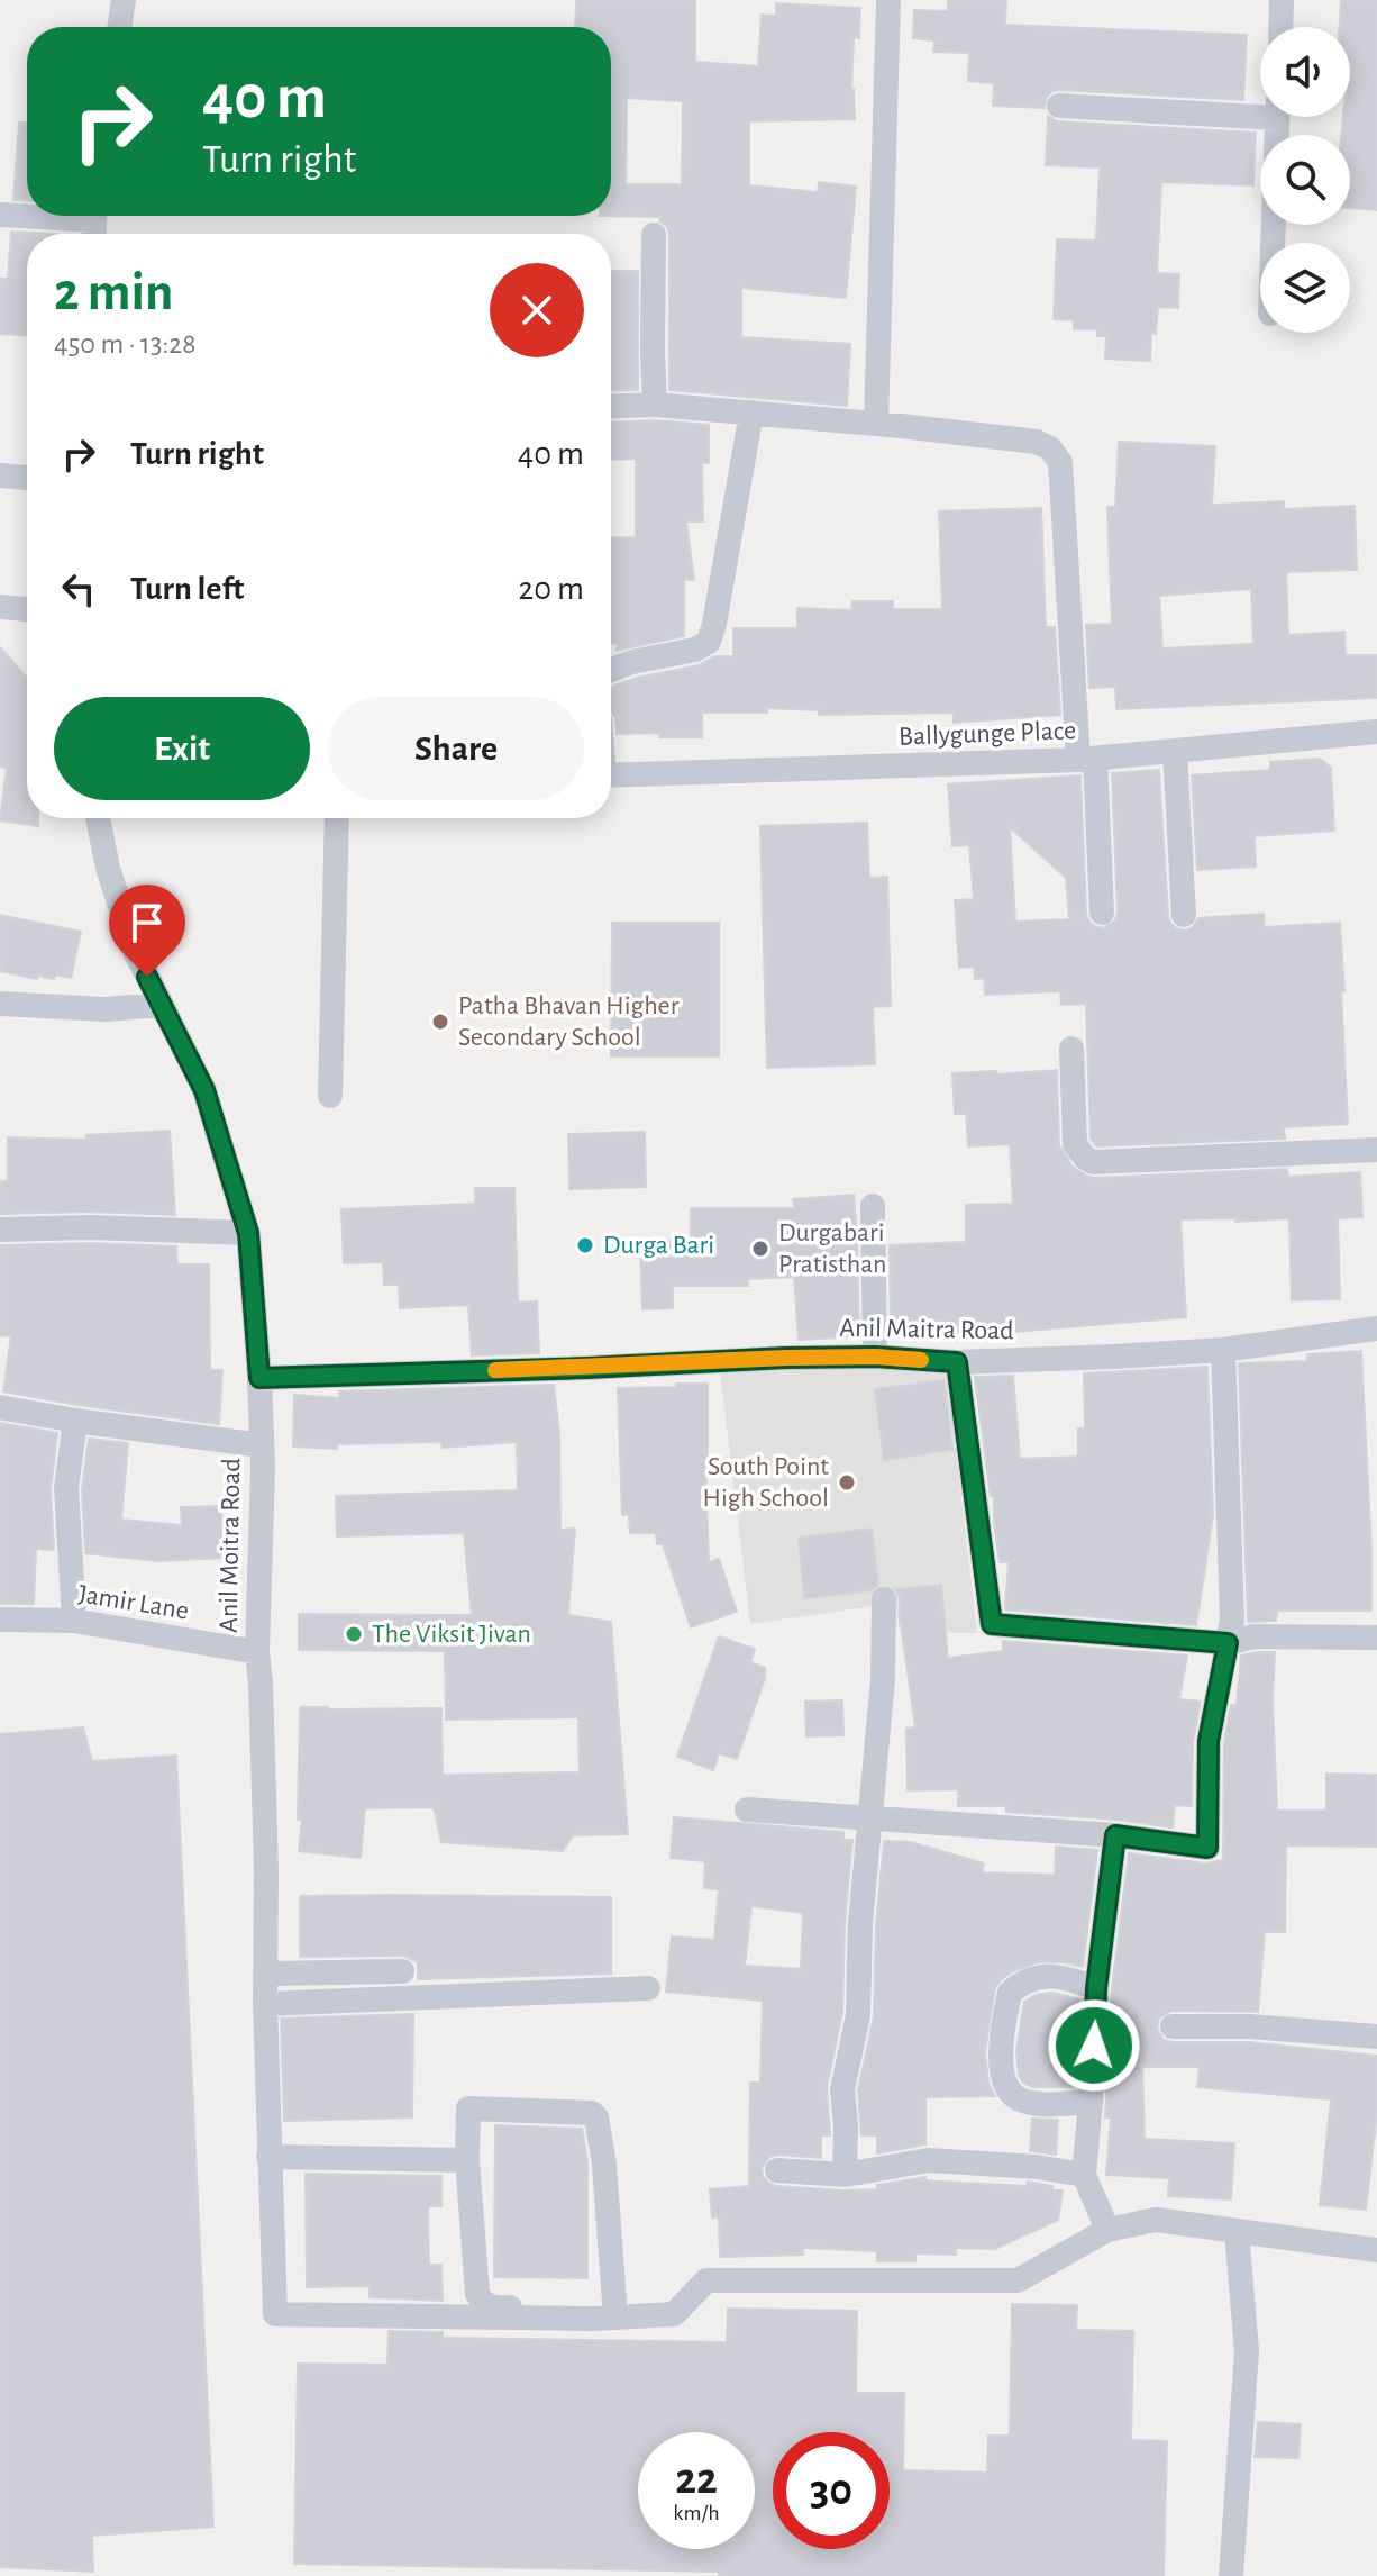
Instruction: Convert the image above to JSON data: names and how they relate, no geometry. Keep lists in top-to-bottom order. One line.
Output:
{"streets":{"street":["Ballygunge Place","Anil Maitra Road","Anil Moitra Road","Jamir Lane"]},"crossings":[["Anil Maitra Road","Anil Moitra Road"],["Anil Moitra Road","Jamir Lane"]],"places":["Patha Bhavan Higher Secondary School","Durga Bari","Durgabari Pratisthan","South Point High School","The Viksit Jivan"],"page":{"turn":["40 m","Turn right"],"heading":["2 min","450 m · 13:28"],"list":[{"name":"Turn right","value":"40 m"},{"name":"Turn left","value":"20 m"}],"buttons":["Exit","Share"],"speed":"22 km/h","limit":"30"}}
